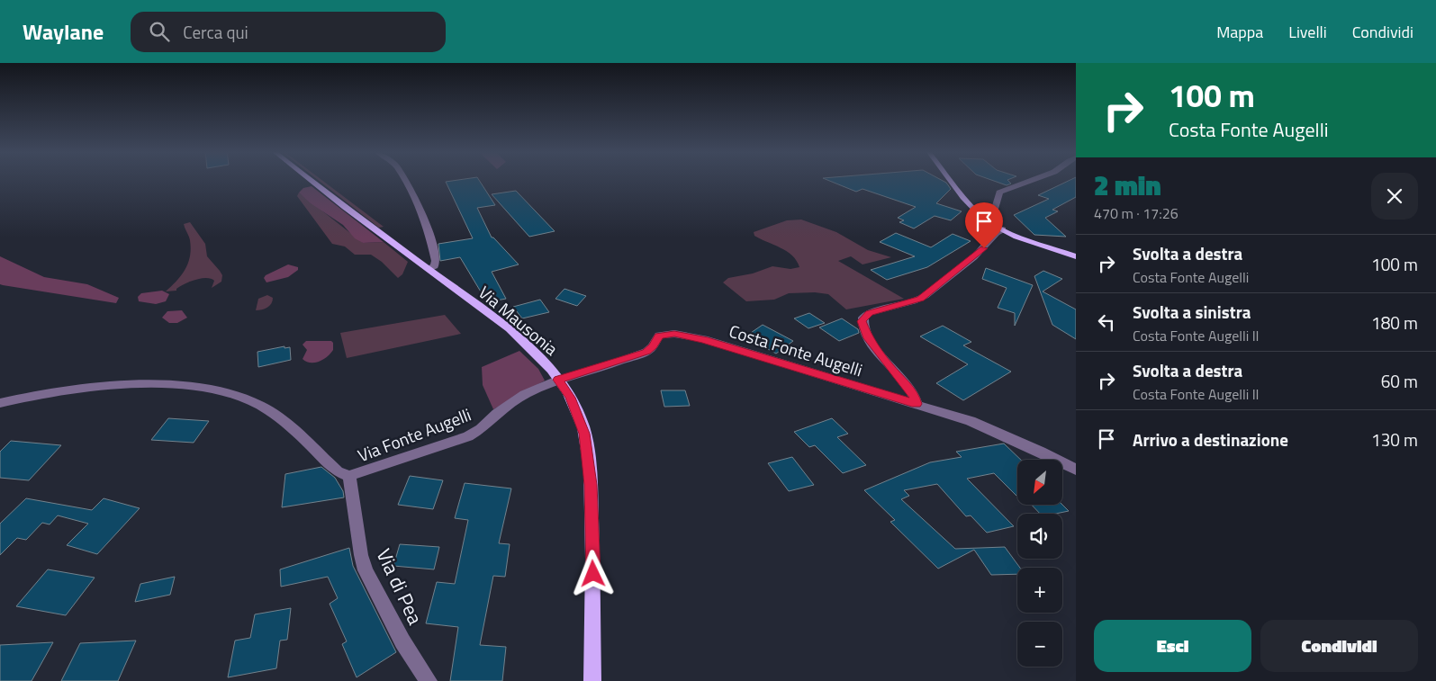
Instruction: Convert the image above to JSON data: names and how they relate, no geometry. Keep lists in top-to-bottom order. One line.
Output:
{"streets":{"main road":["Via Mausonia"],"street":["Costa Fonte Augelli","Via Fonte Augelli","Via di Pea"]},"crossings":[["Via Mausonia","Costa Fonte Augelli"],["Via Mausonia","Via Fonte Augelli"],["Costa Fonte Augelli","Via Fonte Augelli"],["Via Fonte Augelli","Via di Pea"]],"north":"bottom left","page":{"header":"Waylane","search":"Cerca qui","nav":["Mappa","Livelli","Condividi"],"turn":["100 m","Costa Fonte Augelli"],"heading":["2 min","470 m · 17:26"],"list":[{"name":"Svolta a destra","note":"Costa Fonte Augelli","value":"100 m"},{"name":"Svolta a sinistra","note":"Costa Fonte Augelli II","value":"180 m"},{"name":"Svolta a destra","note":"Costa Fonte Augelli II","value":"60 m"},{"name":"Arrivo a destinazione","value":"130 m"}],"map_buttons":["+","−"],"buttons":["Esci","Condividi"]}}
